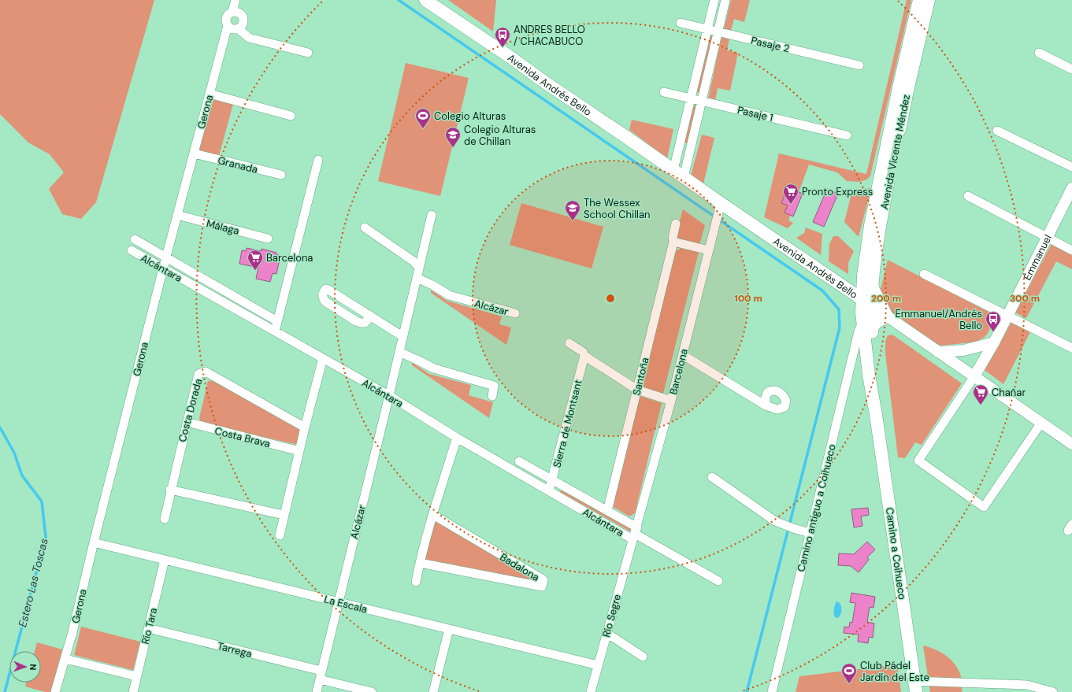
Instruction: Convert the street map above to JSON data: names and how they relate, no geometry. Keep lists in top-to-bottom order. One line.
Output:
{"streets":{"main road":["Avenida Andrés Bello","Avenida Vicente Méndez","Camino a Coihueco"],"street":["Pasaje 2","Gerona","Pasaje 1","Granada","Málaga","Emmanuel","Alcántara","Alcázar","Barcelona","Santoña","Costa Dorada","Sierra de Montsant","Costa Brava","Camino antiguo a Coihueco","Badalona","La Escala","Río Segre","Río Tara","Tarrega"]},"crossings":[["Avenida Andrés Bello","Avenida Vicente Méndez"],["Avenida Andrés Bello","Emmanuel"],["Avenida Andrés Bello","Barcelona"],["Avenida Andrés Bello","Camino a Coihueco"],["Gerona","Granada"],["Gerona","Málaga"],["Gerona","Alcántara"],["Gerona","La Escala"],["Avenida Vicente Méndez","Camino a Coihueco"],["Alcántara","Alcázar"],["Alcántara","Barcelona"],["Alcántara","Santoña"],["Alcántara","Sierra de Montsant"],["Alcántara","Río Segre"],["Alcázar","La Escala"],["Alcázar","Tarrega"],["Barcelona","Río Segre"],["Costa Dorada","Costa Brava"],["Camino antiguo a Coihueco","Camino a Coihueco"],["La Escala","Río Segre"],["La Escala","Río Tara"],["Río Tara","Tarrega"]],"water":["Estero Las Toscas"],"places":{"bus stop":["ANDRES BELLO / CHACABUCO","Emmanuel/Andrés Bello"],"sports":["Colegio Alturas","Club Pádel Jardín del Este"],"school or university":["Colegio Alturas de Chillan","The Wessex School Chillan"],"supermarket":["Pronto Express","Barcelona","Chañar"]},"north":"right","rings":["100 m","200 m","300 m"]}
